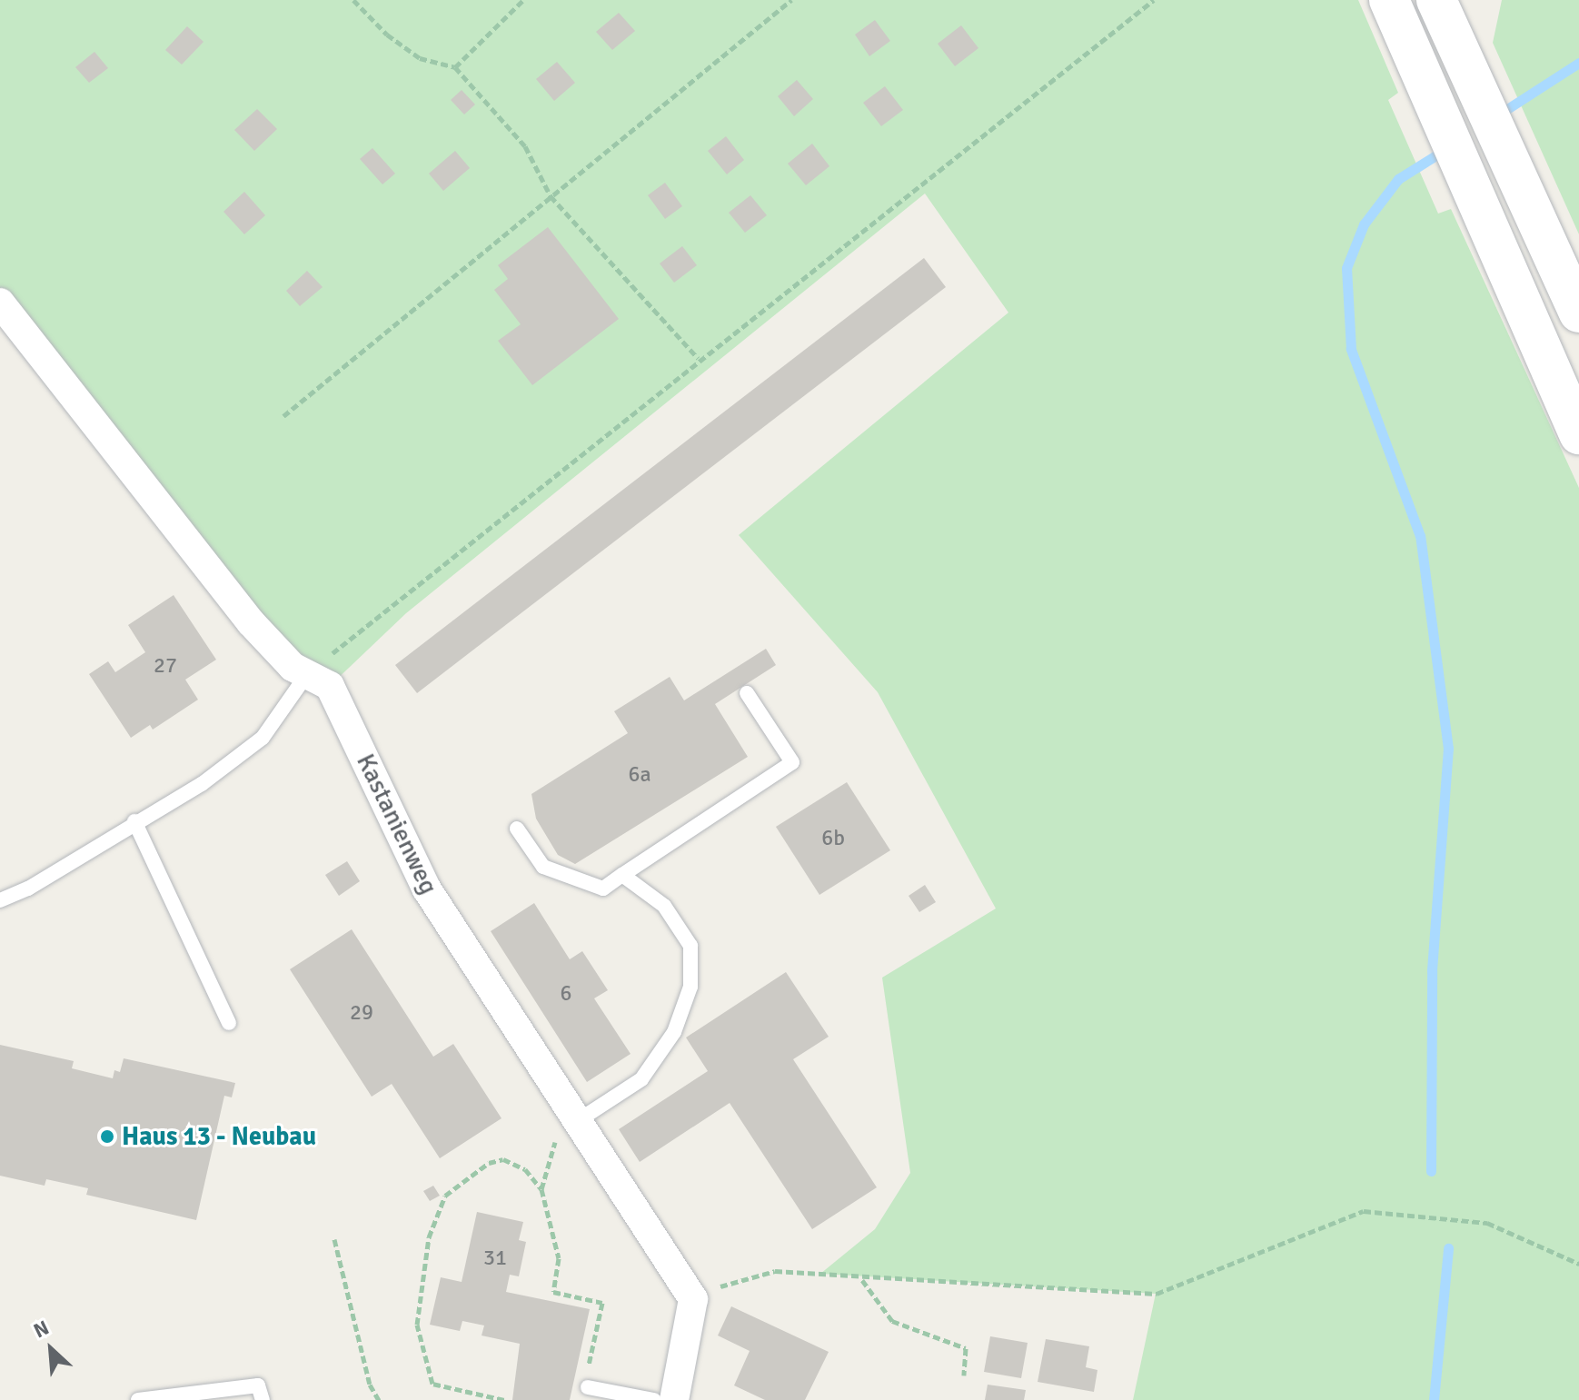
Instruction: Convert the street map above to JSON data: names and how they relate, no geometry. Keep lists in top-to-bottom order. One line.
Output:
{"streets":{"street":["Kastanienweg"]},"places":["Haus 13 - Neubau"],"house_numbers":["27","6a","6b","6","29","31"],"north":"top left"}
